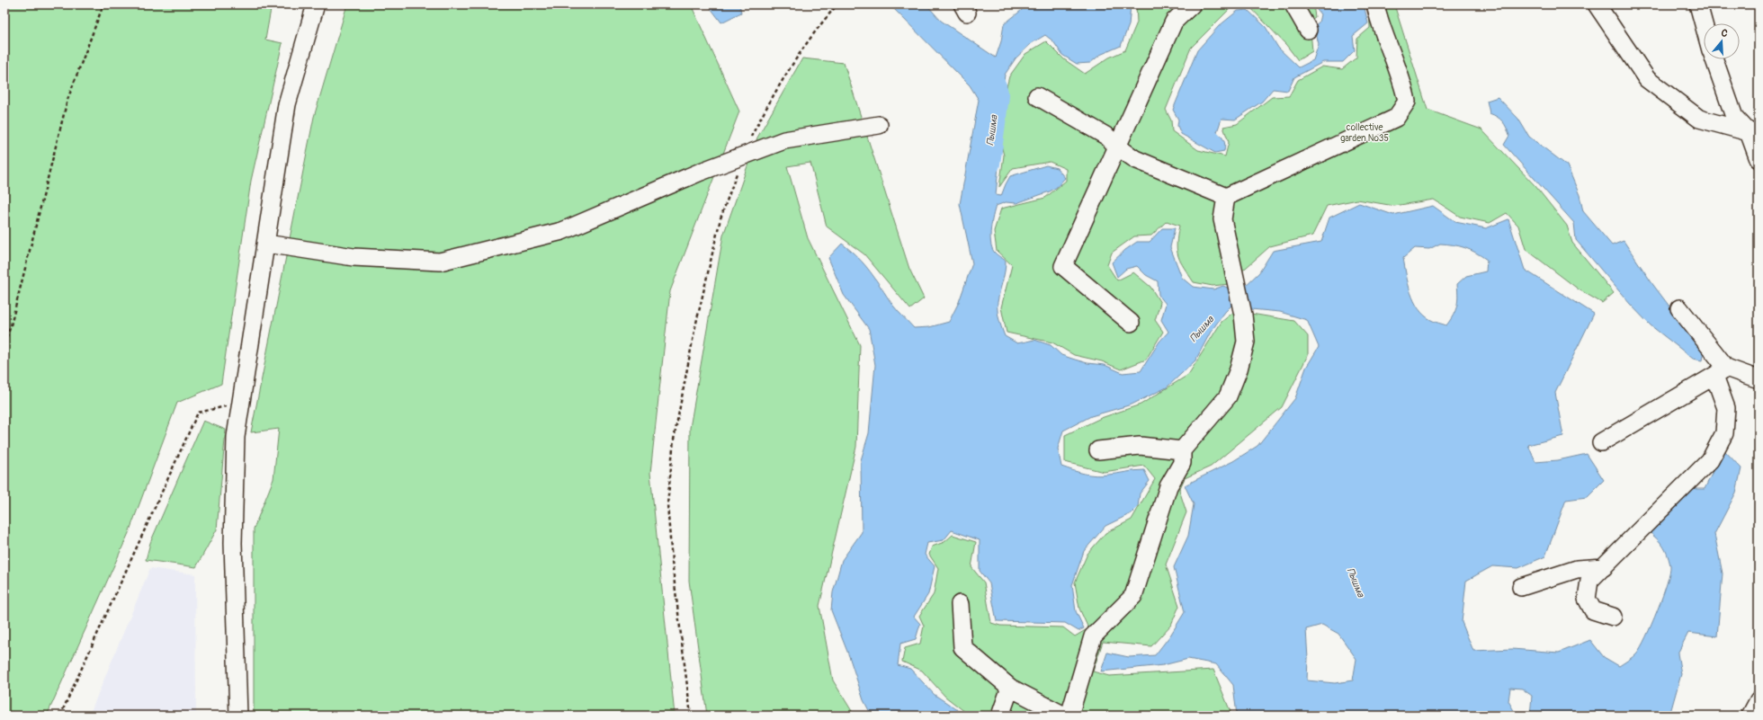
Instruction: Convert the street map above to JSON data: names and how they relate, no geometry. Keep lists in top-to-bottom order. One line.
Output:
{"water":["Пышма"],"parks":["collective garden №35"],"north":"top"}
